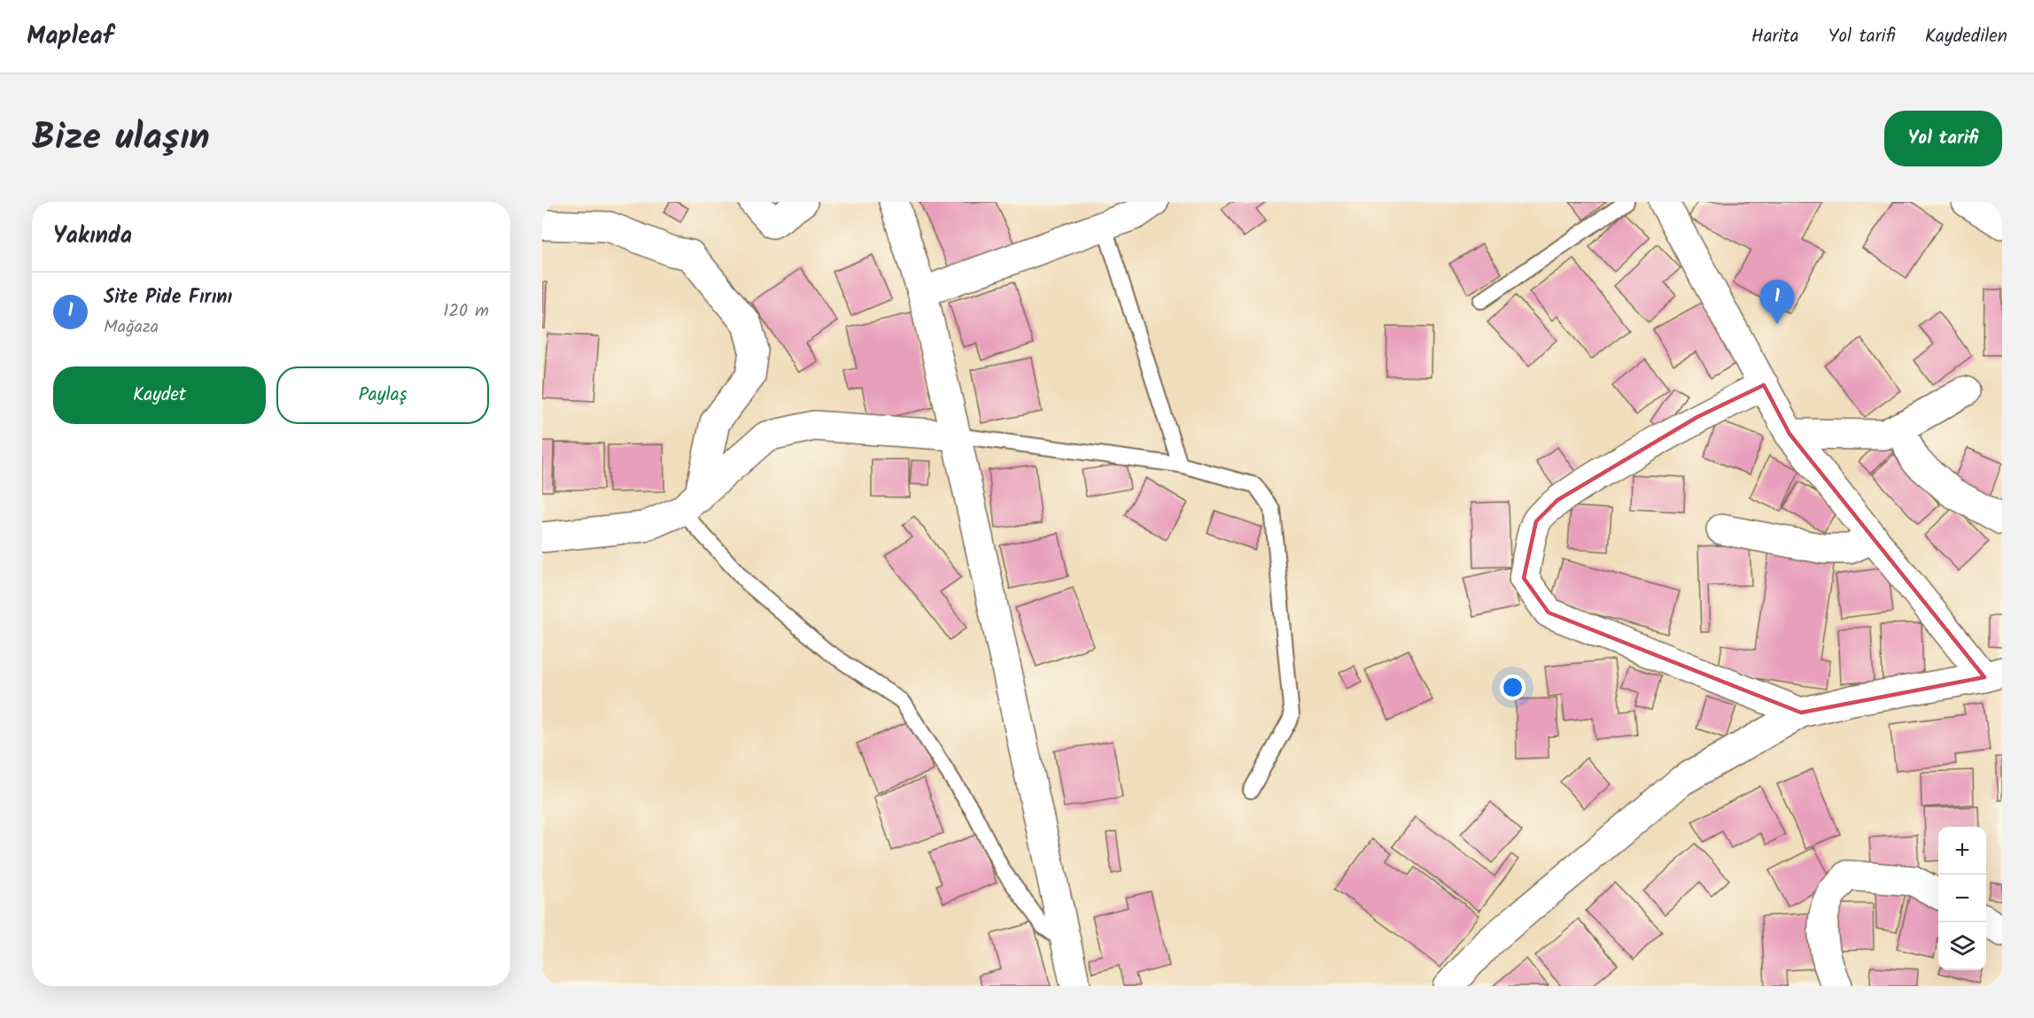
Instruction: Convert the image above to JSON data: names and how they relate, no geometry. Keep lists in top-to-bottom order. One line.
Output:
{"page":{"header":"Mapleaf","nav":["Harita","Yol tarifi","Kaydedilen"],"title":"Bize ulaşın","buttons":["Yol tarifi",["Kaydet","Paylaş"]],"heading":"Yakında","list":[{"mark":"1","name":"Site Pide Fırını","note":"Mağaza","value":"120 m"}],"pins":"1","map_buttons":["+","−"]}}
